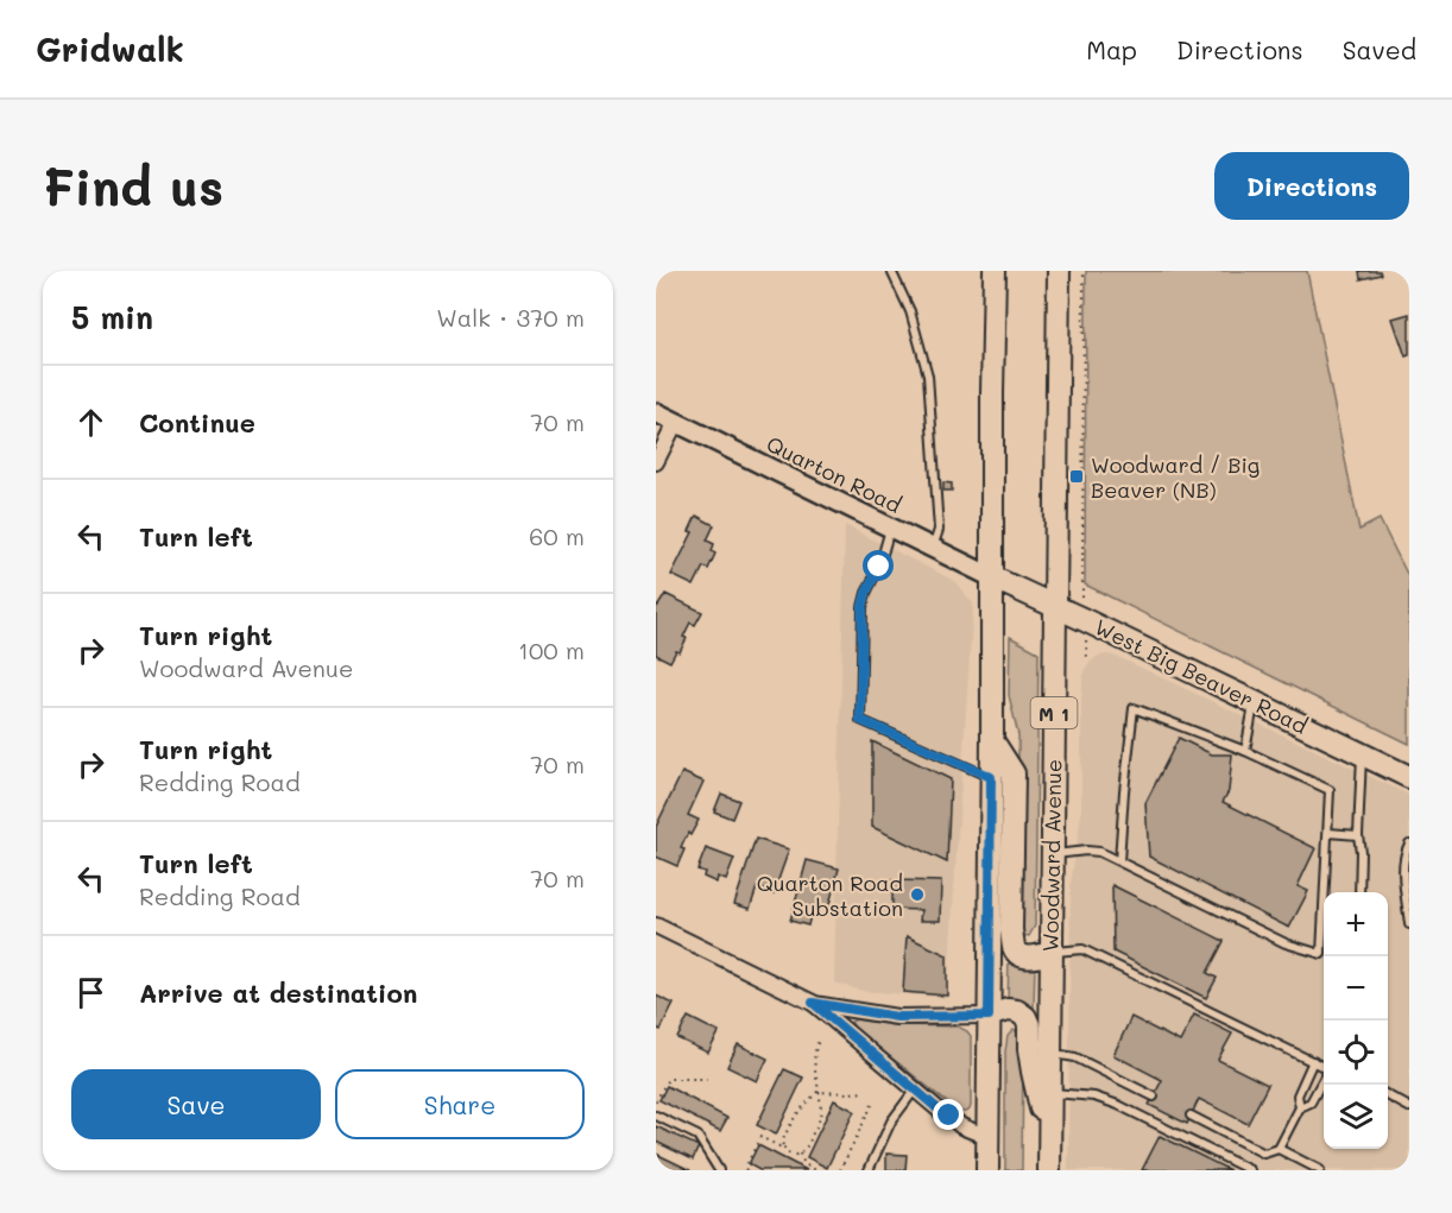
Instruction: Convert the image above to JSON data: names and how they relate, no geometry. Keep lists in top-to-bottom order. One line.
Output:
{"streets":{"main road":["West Big Beaver Road","M 1","Woodward Avenue"],"street":["Quarton Road"]},"crossings":[["Quarton Road","West Big Beaver Road"],["West Big Beaver Road","Woodward Avenue"],["M 1","Woodward Avenue"]],"places":{"transit":["Woodward / Big Beaver (NB)"],"other":["Quarton Road Substation"]},"page":{"header":"Gridwalk","nav":["Map","Directions","Saved"],"buttons":["Directions",["Save","Share"]],"title":"Find us","heading":["5 min","Walk · 370 m"],"list":[["Continue","70 m"],["Turn left","60 m"],["Turn right","Woodward Avenue","100 m"],["Turn right","Redding Road","70 m"],["Turn left","Redding Road","70 m"],"Arrive at destination"],"map_buttons":["+","−"]}}
